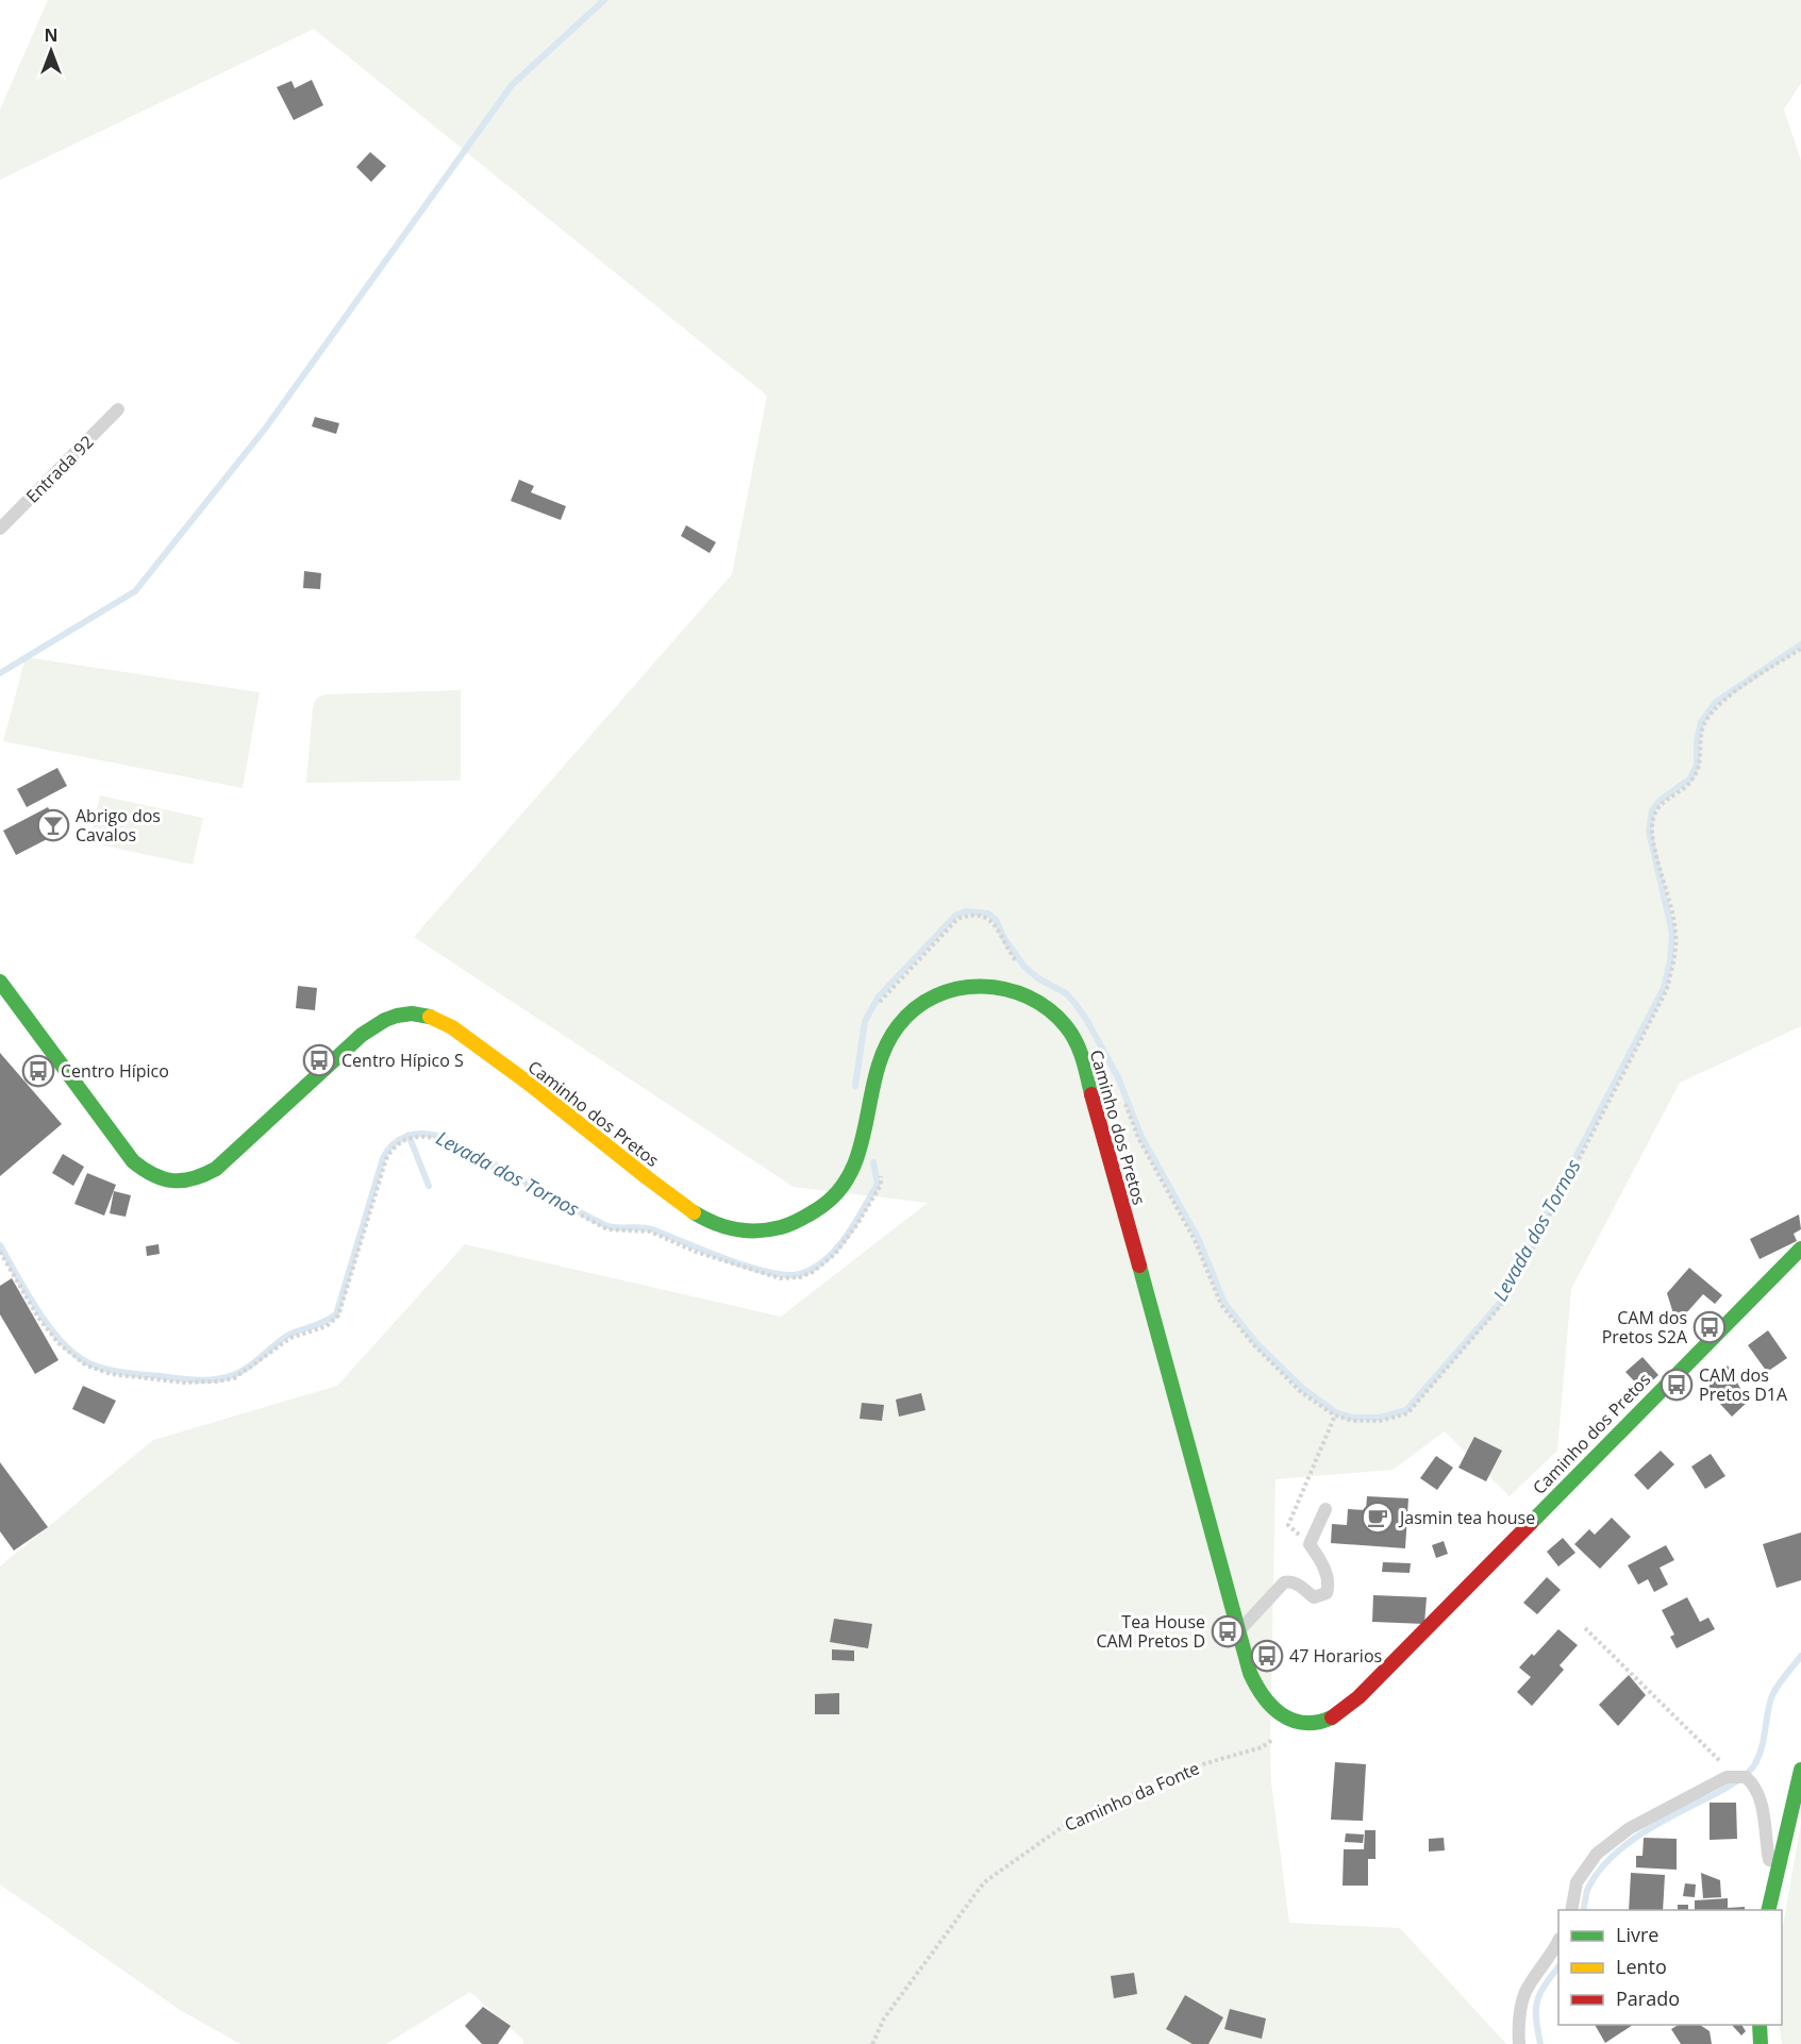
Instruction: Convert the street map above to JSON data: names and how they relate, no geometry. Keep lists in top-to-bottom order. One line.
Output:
{"streets":{"main road":["Caminho dos Pretos"],"lane":["Entrada 92"],"path":["Caminho da Fonte"]},"crossings":[["Caminho dos Pretos","Caminho da Fonte"]],"water":["Levada dos Tornos"],"places":{"bar":["Abrigo dos Cavalos"],"bus stop":["Centro Hípico S","Centro Hípico","CAM dos Pretos S2A","CAM dos Pretos D1A","Tea House CAM Pretos D","47 Horarios"],"cafe":["Jasmin tea house"]},"legend":["Livre","Lento","Parado"],"north":"top"}
